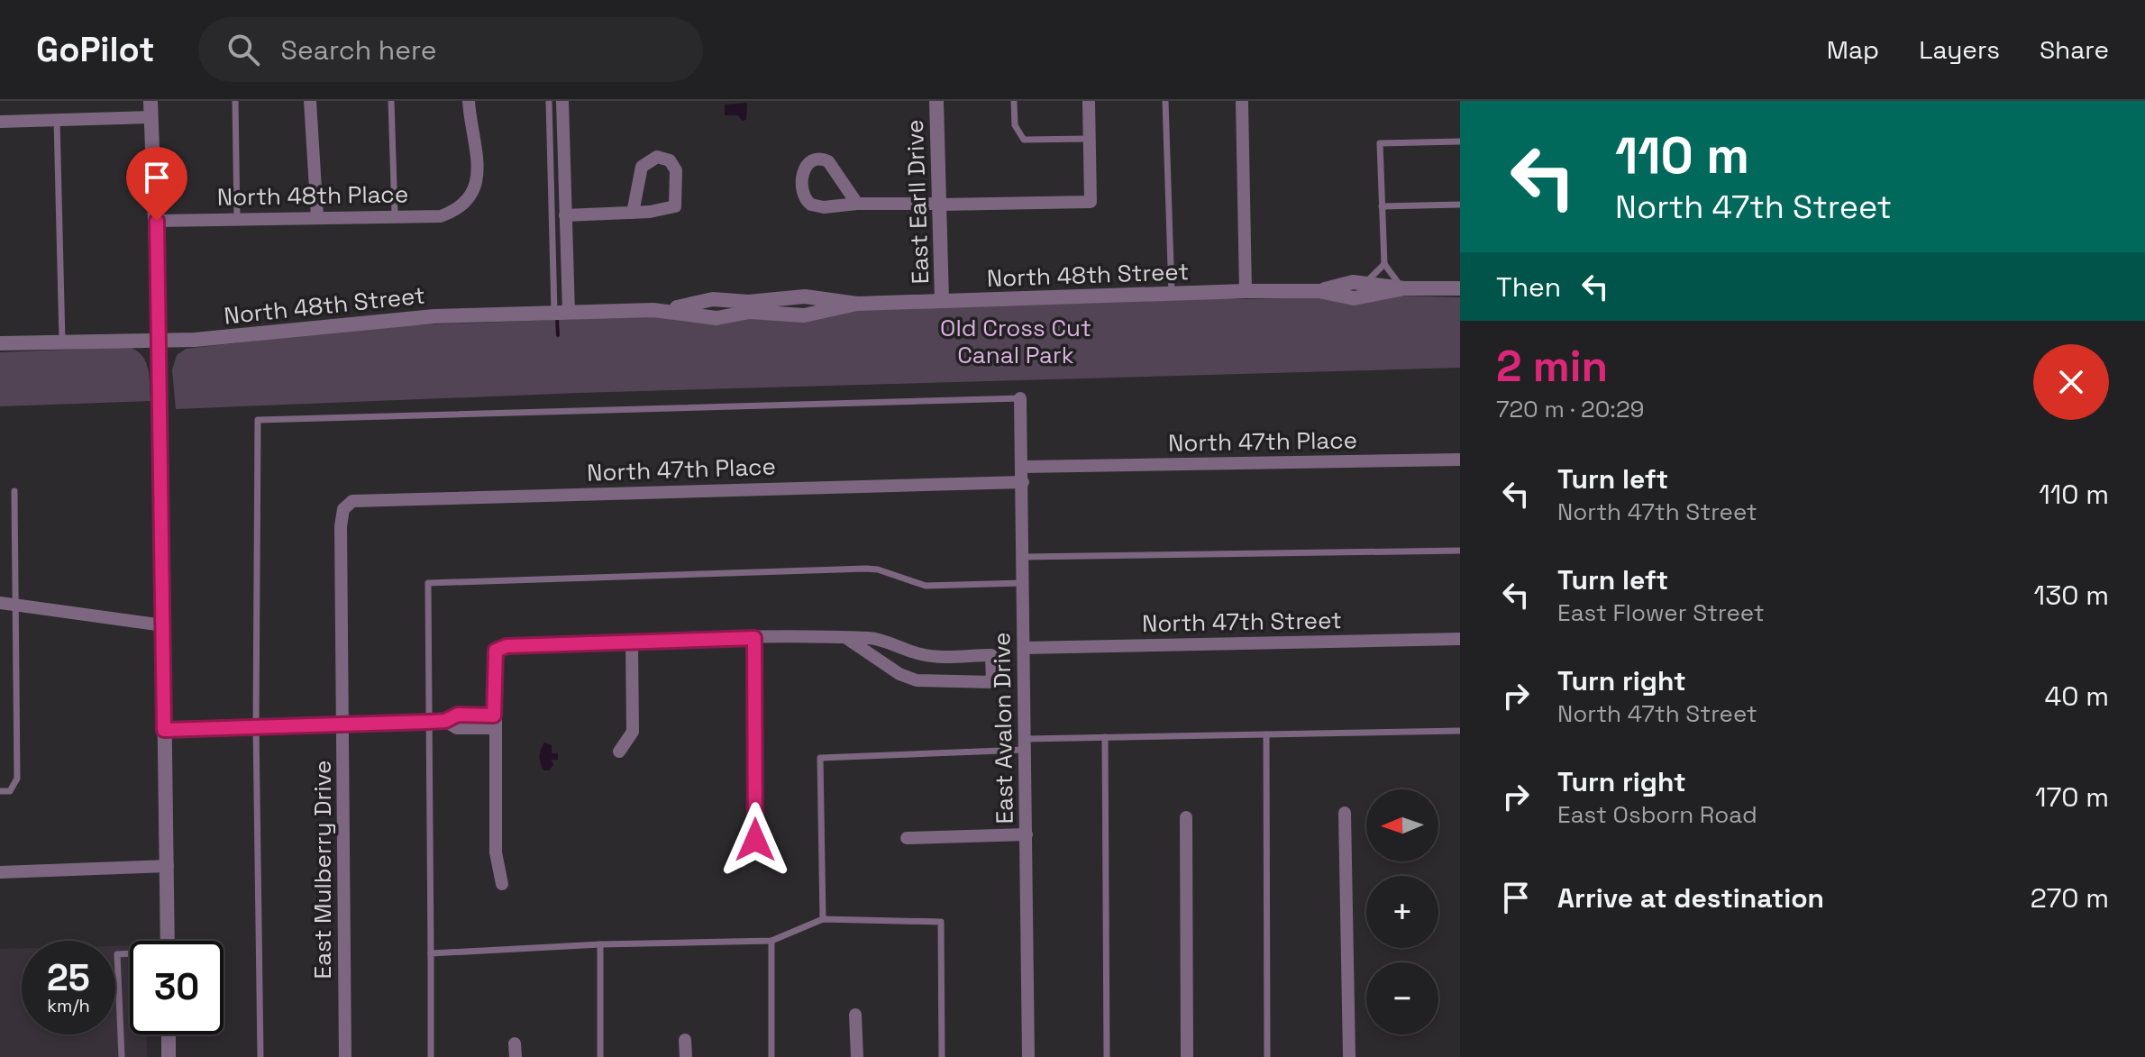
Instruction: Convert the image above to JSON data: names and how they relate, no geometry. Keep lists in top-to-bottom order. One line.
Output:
{"streets":{"street":["North 48th Place","East Earll Drive","North 48th Street","North 47th Place","North 47th Street","East Avalon Drive","East Mulberry Drive"]},"crossings":[["East Earll Drive","North 48th Street"],["North 47th Place","East Avalon Drive"],["North 47th Place","East Mulberry Drive"],["North 47th Street","East Avalon Drive"]],"parks":["Old Cross Cut Canal Park"],"north":"left","page":{"header":"GoPilot","search":"Search here","nav":["Map","Layers","Share"],"turn":["110 m","North 47th Street"],"then":"Then","heading":["2 min","720 m · 20:29"],"list":[{"name":"Turn left","note":"North 47th Street","value":"110 m"},{"name":"Turn left","note":"East Flower Street","value":"130 m"},{"name":"Turn right","note":"North 47th Street","value":"40 m"},{"name":"Turn right","note":"East Osborn Road","value":"170 m"},{"name":"Arrive at destination","value":"270 m"}],"map_buttons":["+","−"],"speed":"25 km/h","limit":"30"}}
